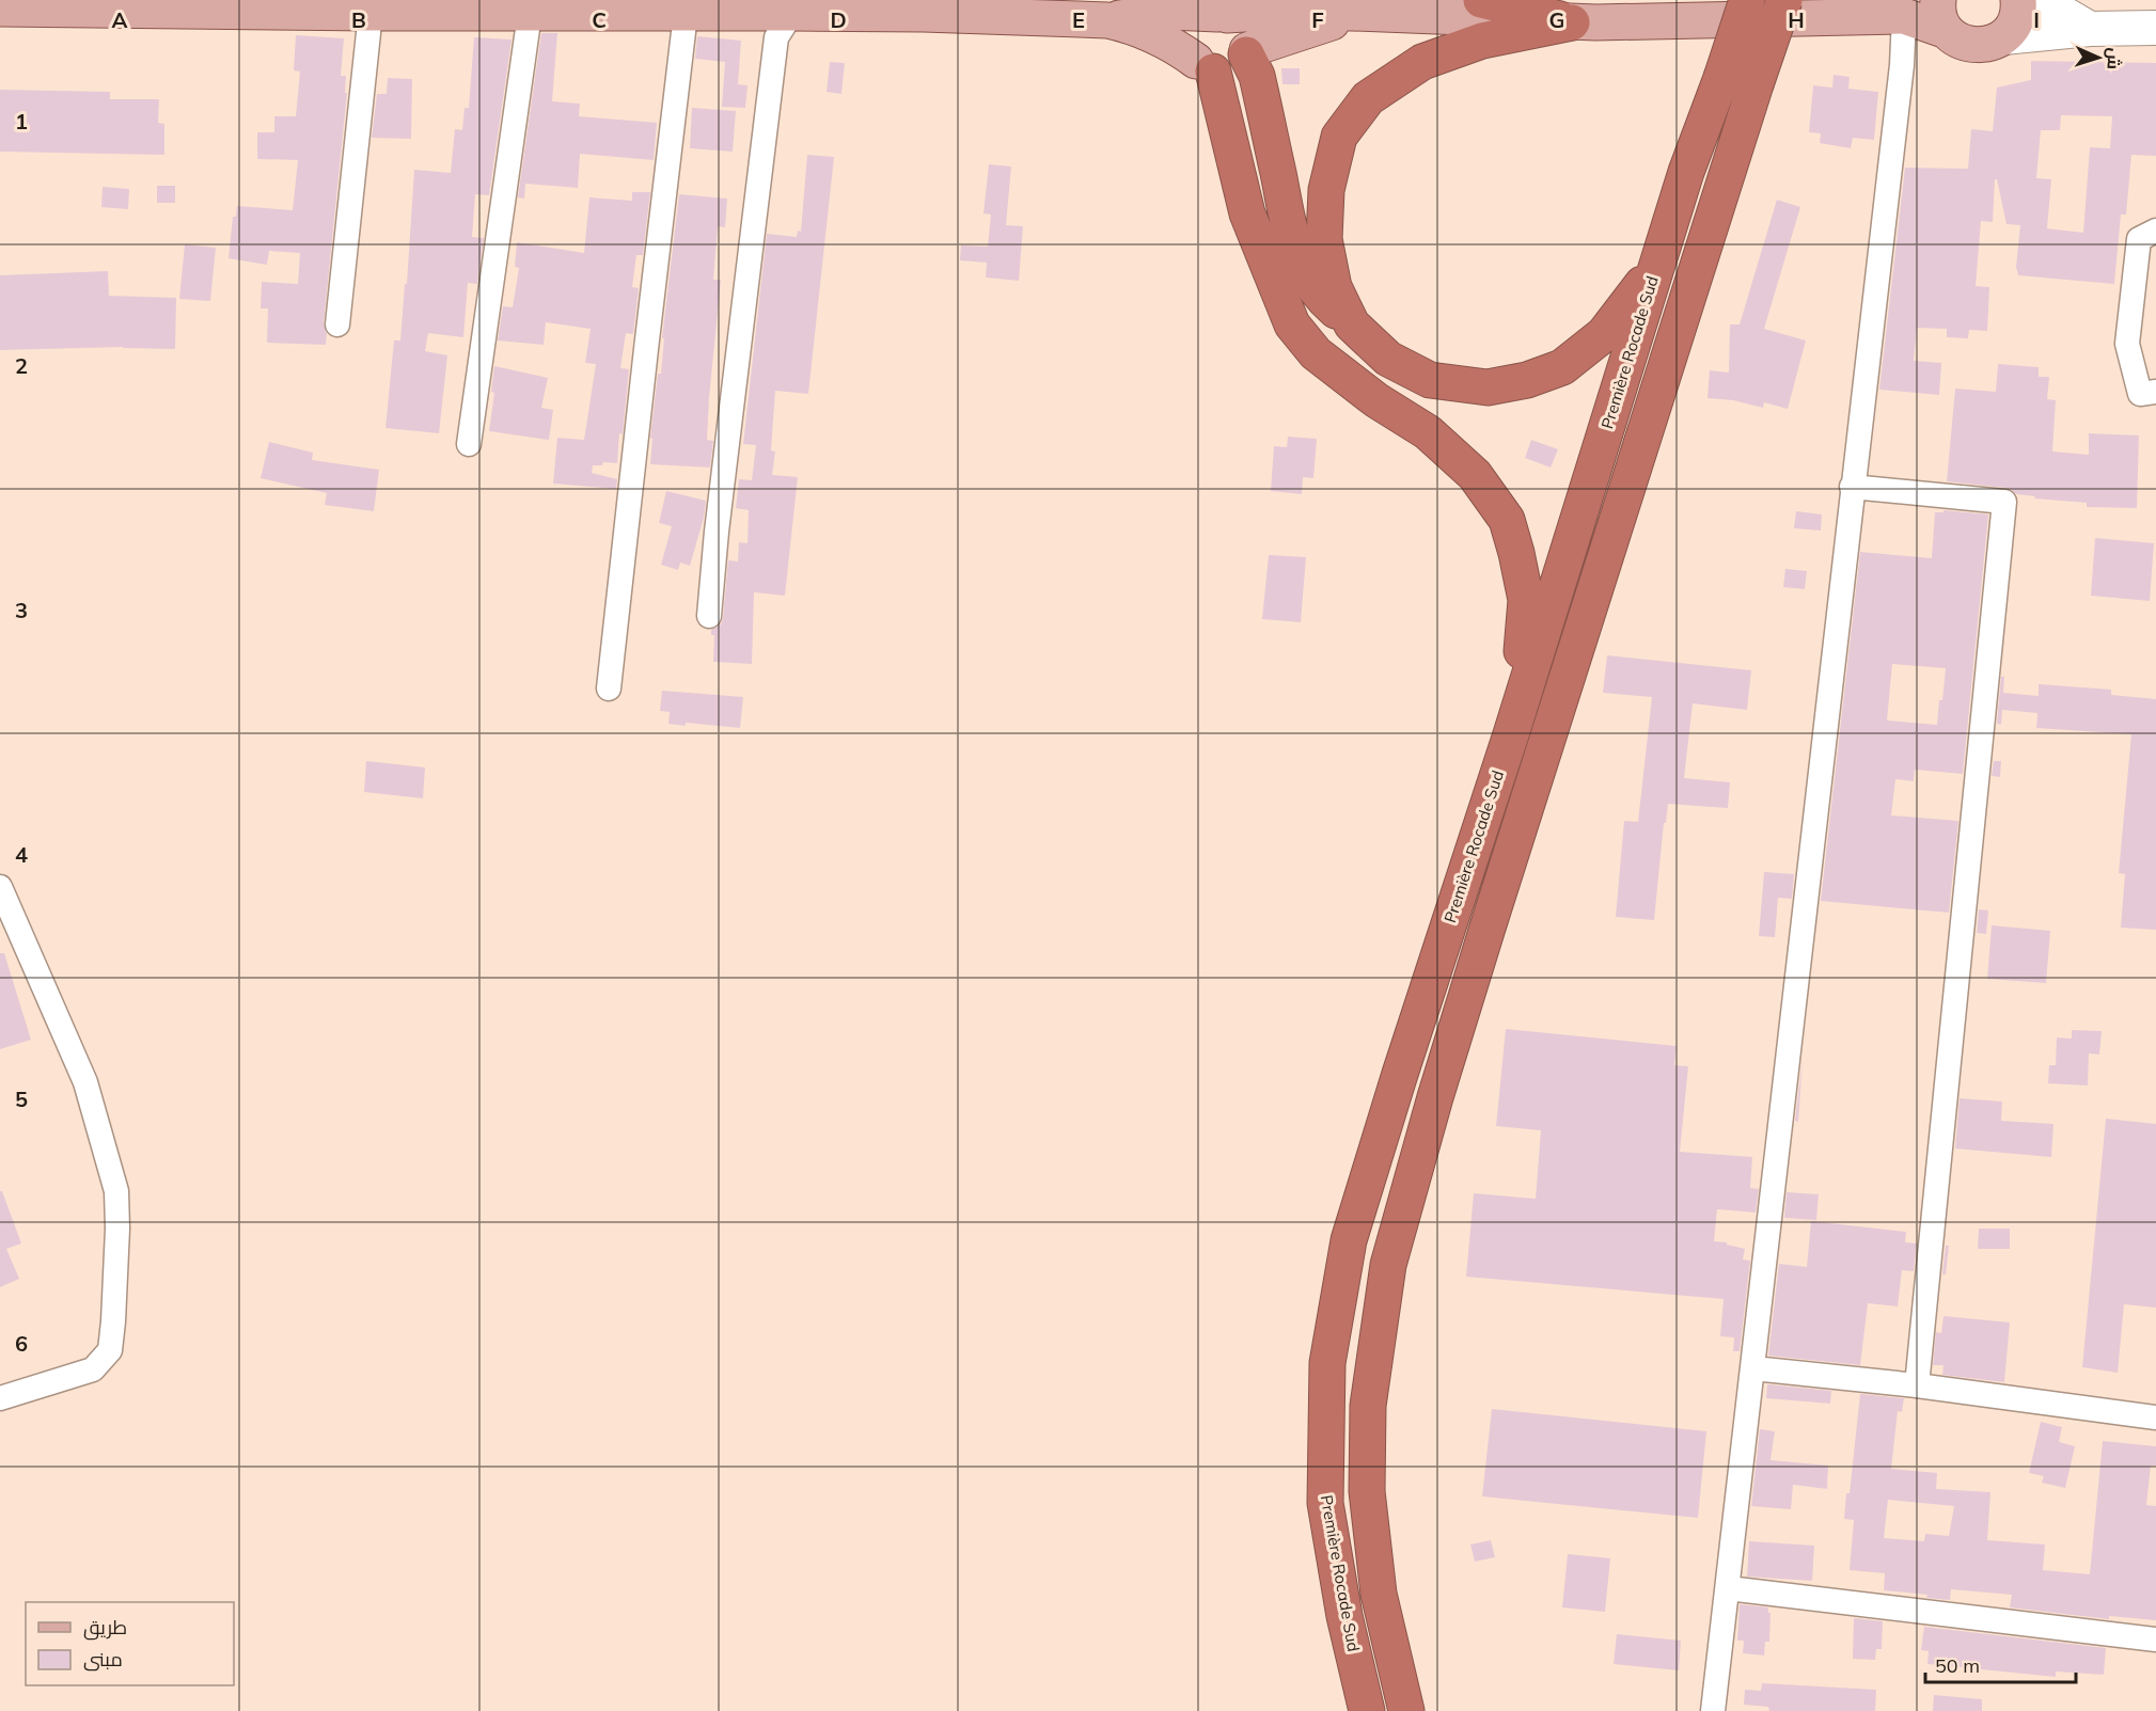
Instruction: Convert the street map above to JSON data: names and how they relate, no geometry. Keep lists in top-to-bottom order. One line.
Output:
{"streets":{"highway":["Première Rocade Sud"]},"legend":["طريق","مبنى"],"scale_bar":"50 m","north":"right","grid":{"columns":["A","B","C","D","E","F","G","H","I"],"rows":["1","2","3","4","5","6"]}}
